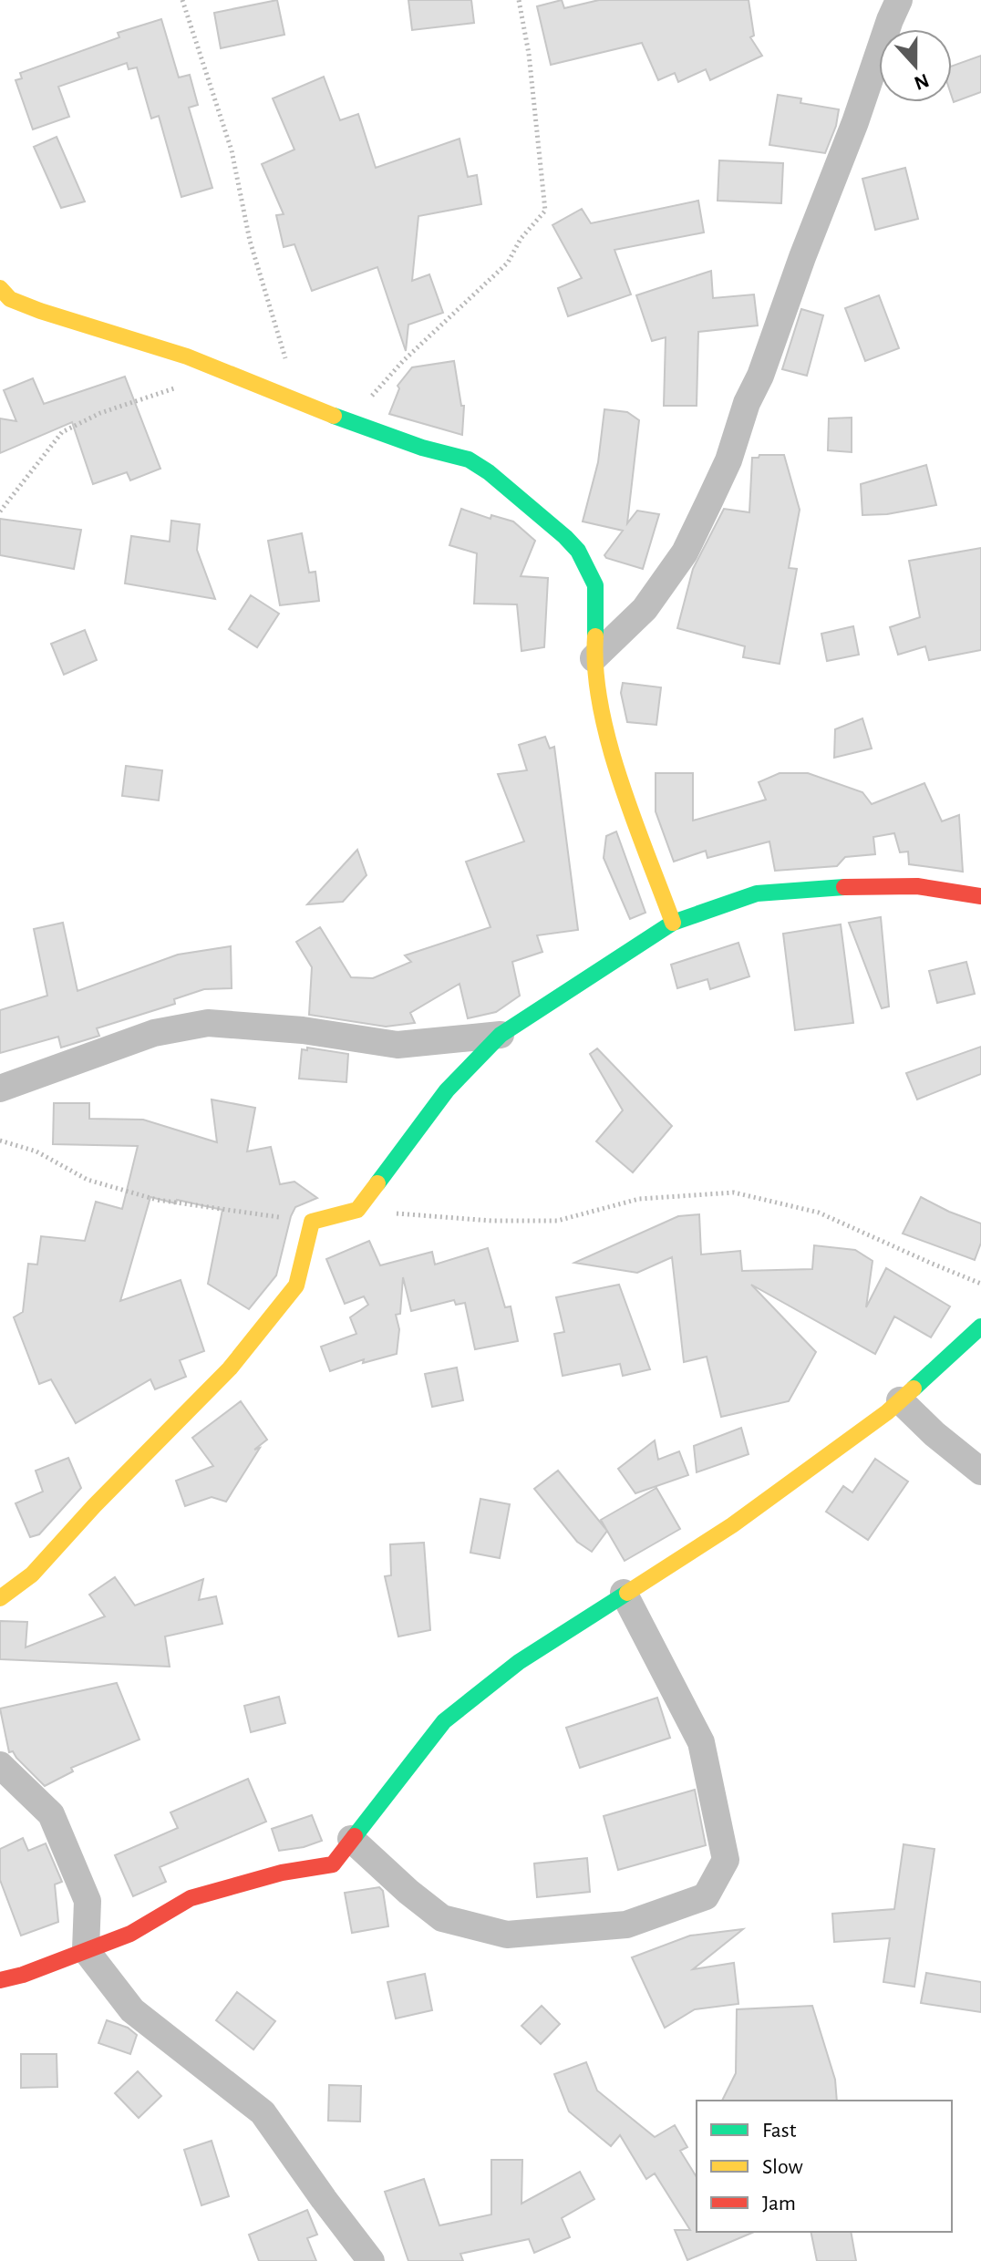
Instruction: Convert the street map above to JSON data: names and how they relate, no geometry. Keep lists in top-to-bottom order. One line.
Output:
{"legend":["Fast","Slow","Jam"],"north":"bottom"}
